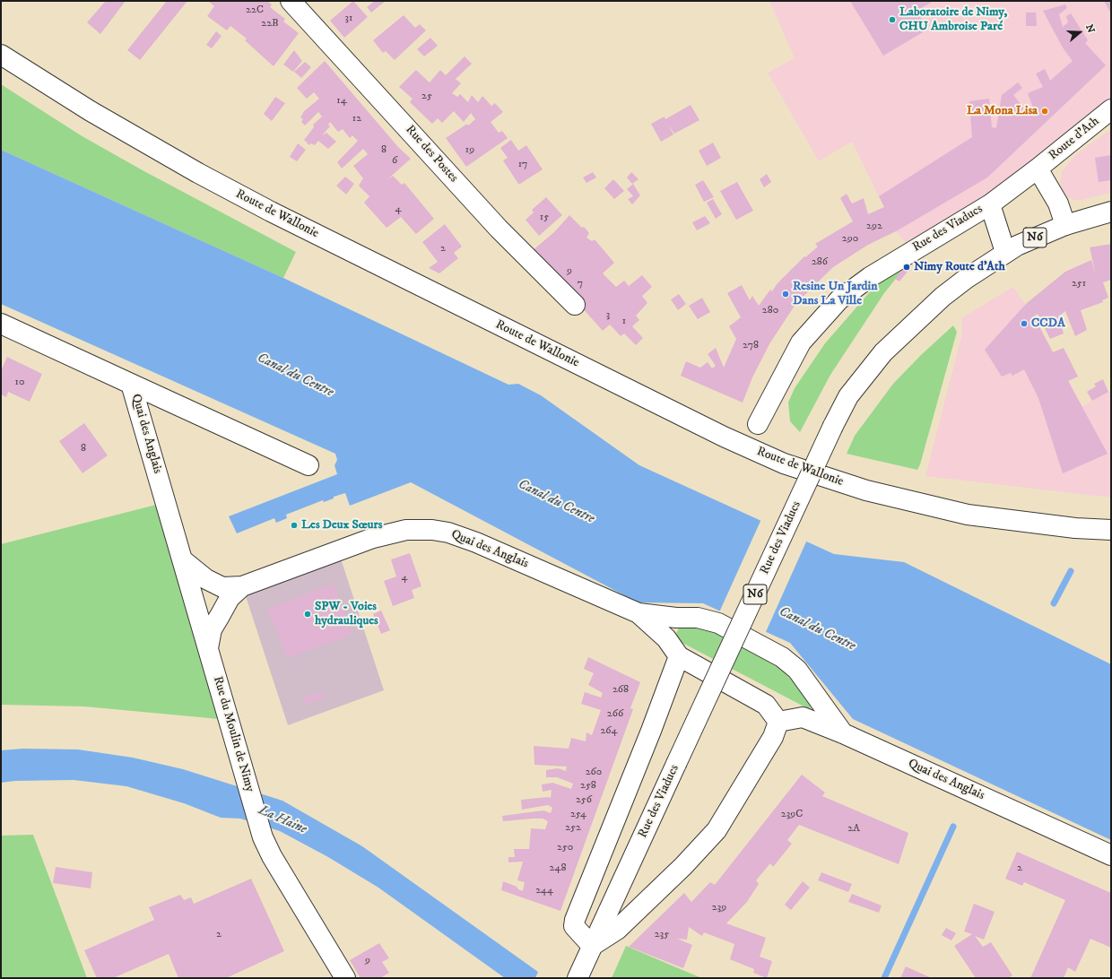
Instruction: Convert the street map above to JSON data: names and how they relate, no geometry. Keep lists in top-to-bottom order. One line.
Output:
{"streets":{"street":["Route d'Ath","Rue des Postes","Route de Wallonie","Rue des Viaducs","N6","Quai des Anglais","Rue du Moulin de Nimy"]},"crossings":[["Route d'Ath","Rue des Viaducs"],["Quai des Anglais","Rue du Moulin de Nimy"]],"water":["Canal du Centre","La Haine"],"places":["Laboratoire de Nimy, CHU Ambroise Paré","La Mona Lisa","Nimy Route d'Ath","Resine Un Jardin Dans La Ville","CCDA","Les Deux Sœurs","SPW - Voies hydrauliques"],"house_numbers":["22C","31","22B","25","14","12","8","19","6","17","4","15","292","290","2","286","9","7","251","280","3","1","278","10","8","4","268","266","264","260","258","256","254","239C","252","2A","250","248","2","244","239","2","235","9"],"north":"right"}
